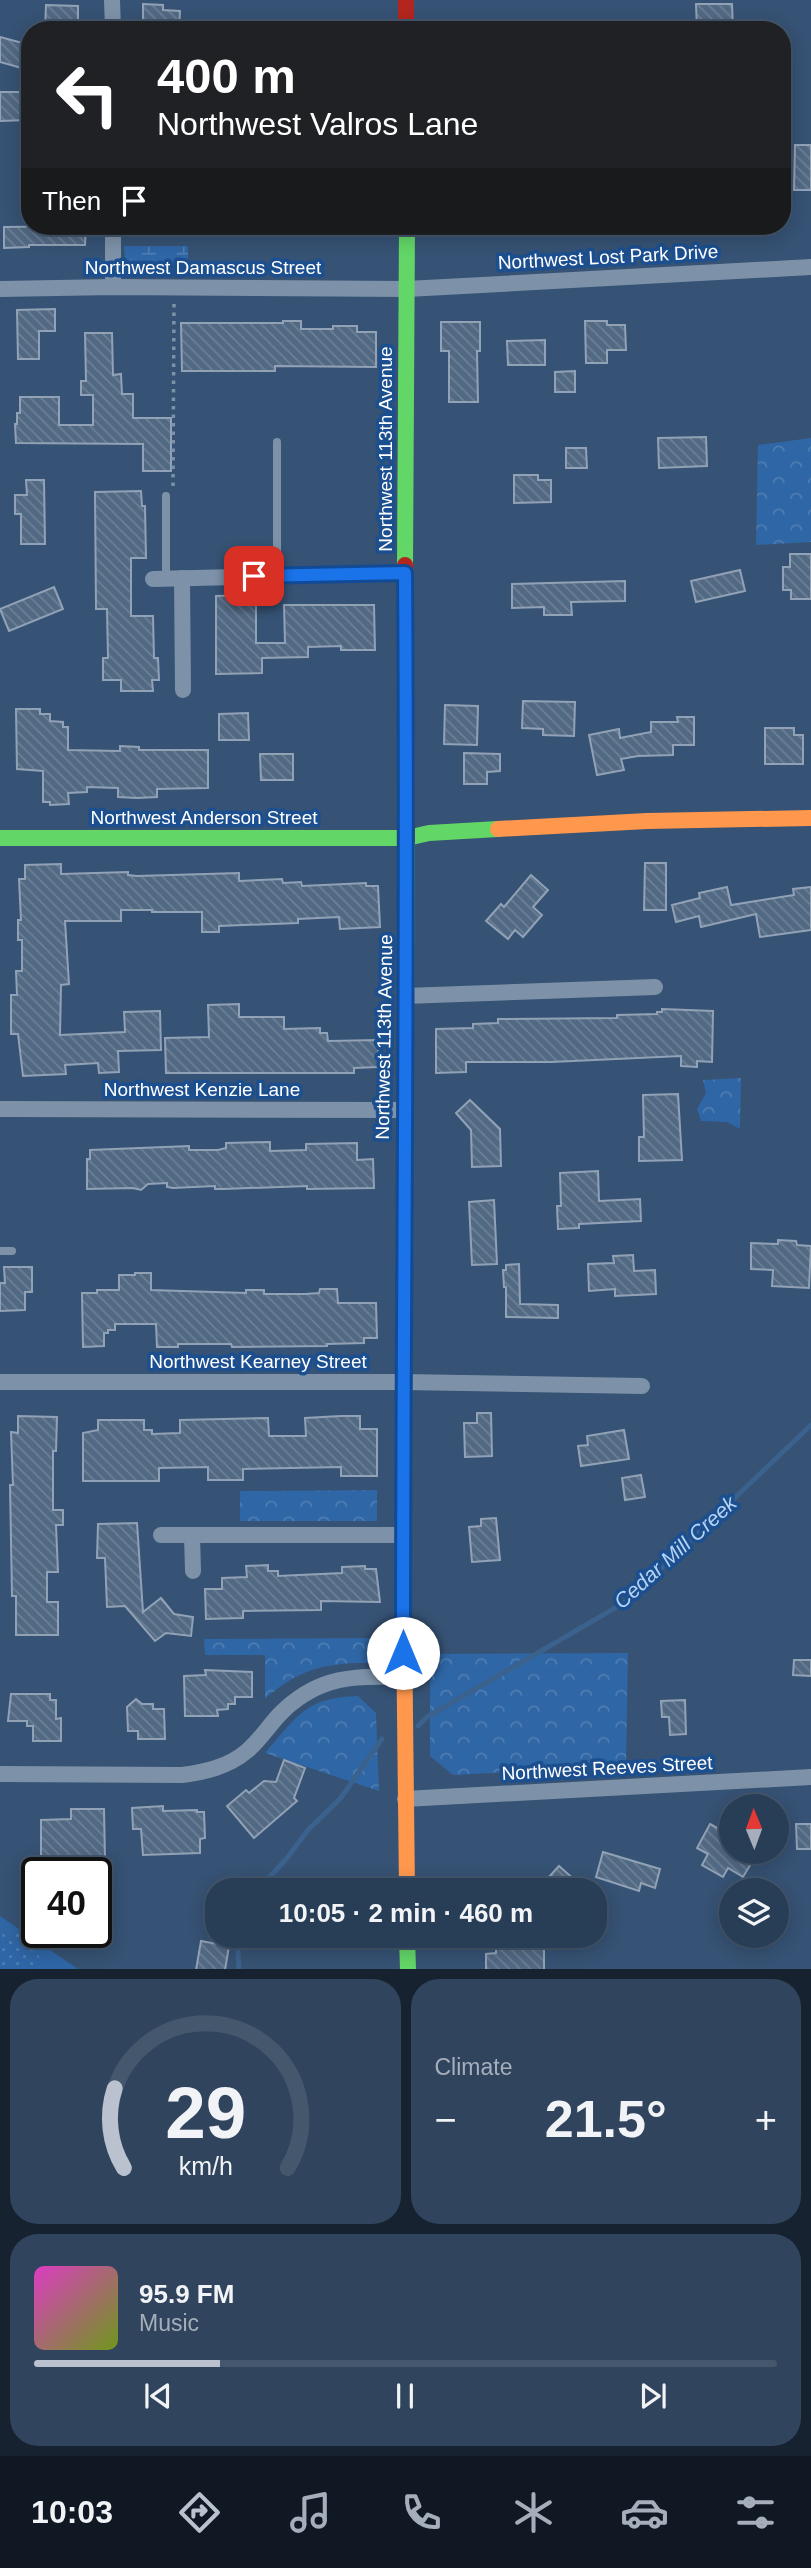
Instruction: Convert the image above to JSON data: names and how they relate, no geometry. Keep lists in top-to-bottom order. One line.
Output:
{"streets":{"street":["Northwest Lost Park Drive","Northwest Damascus Street","Northwest 113th Avenue","Northwest Anderson Street","Northwest Kenzie Lane","Northwest Kearney Street","Northwest Reeves Street"]},"crossings":[["Northwest Lost Park Drive","Northwest Damascus Street"],["Northwest Lost Park Drive","Northwest 113th Avenue"],["Northwest Damascus Street","Northwest 113th Avenue"],["Northwest 113th Avenue","Northwest Anderson Street"],["Northwest 113th Avenue","Northwest Kenzie Lane"],["Northwest 113th Avenue","Northwest Kearney Street"],["Northwest 113th Avenue","Northwest Reeves Street"]],"water":["Cedar Mill Creek"],"north":"top","page":{"turn":["400 m","Northwest Valros Lane"],"then":"Then","limit":"40","trip":"10:05 · 2 min · 460 m","tile":"Climate","heat":["−","21.5°","+"],"song":["95.9 FM","Music"],"tabs":"10:03","gauge":["29","km/h"]}}
